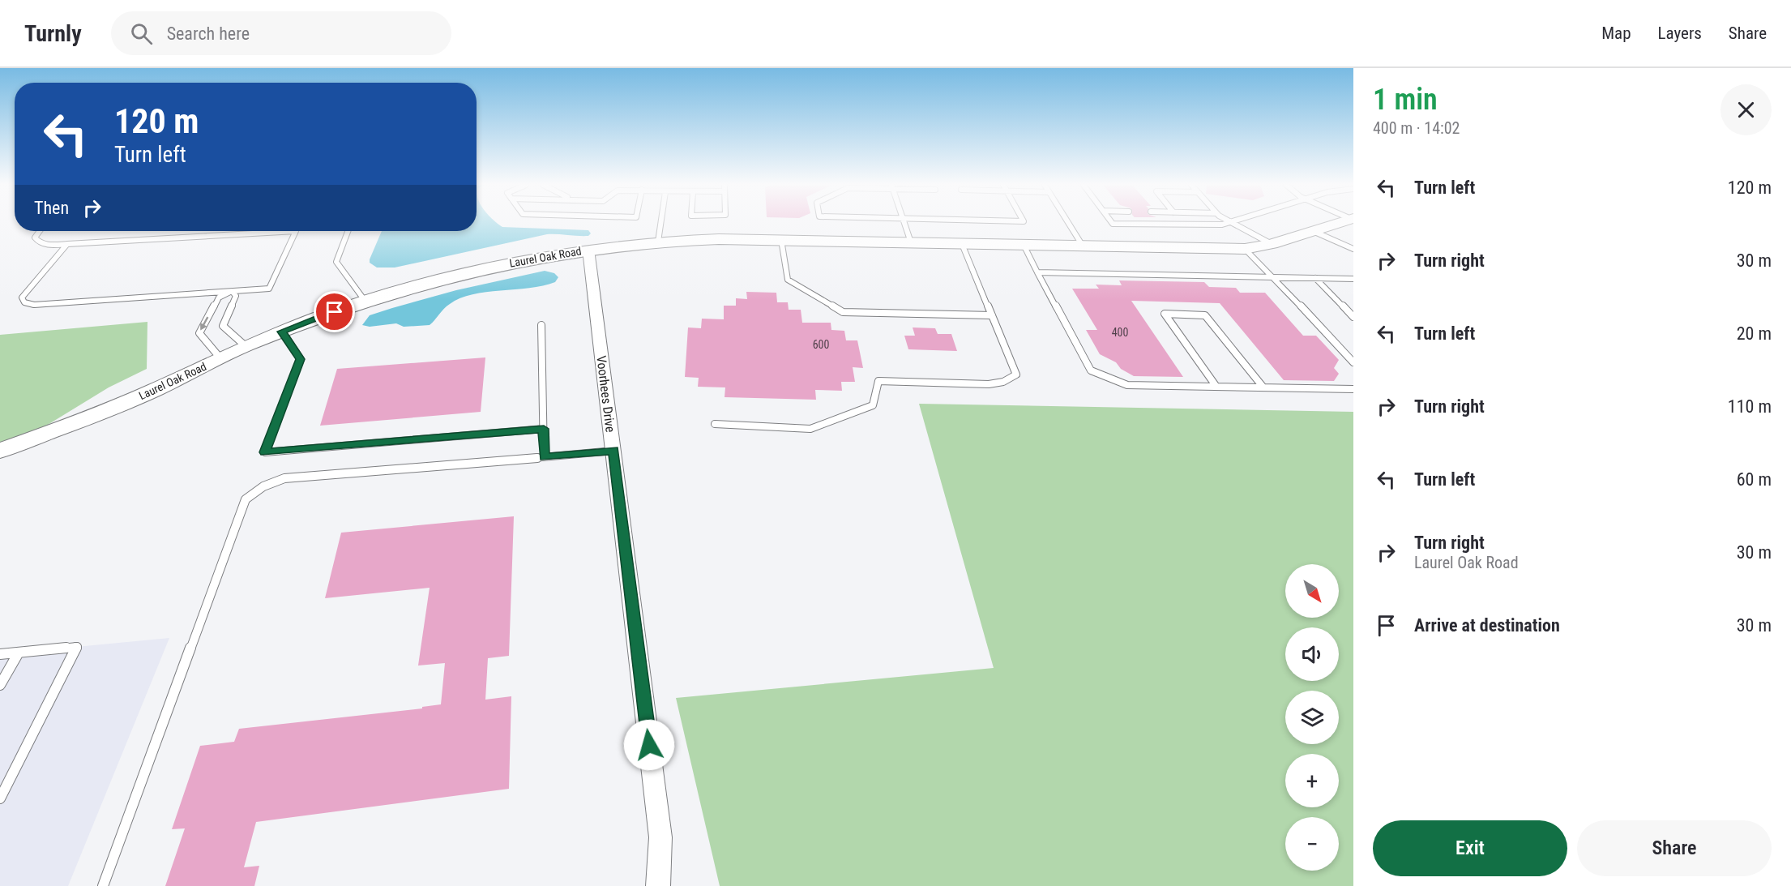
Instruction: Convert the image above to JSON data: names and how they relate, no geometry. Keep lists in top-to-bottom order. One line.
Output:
{"streets":{"street":["Laurel Oak Road","Voorhees Drive"]},"crossings":[["Laurel Oak Road","Voorhees Drive"]],"house_numbers":["400","600"],"north":"bottom right","page":{"header":"Turnly","search":"Search here","nav":["Map","Layers","Share"],"heading":["1 min","400 m · 14:02"],"turn":["120 m","Turn left"],"list":[{"name":"Turn left","value":"120 m"},{"name":"Turn right","value":"30 m"},{"name":"Turn left","value":"20 m"},{"name":"Turn right","value":"110 m"},{"name":"Turn left","value":"60 m"},{"name":"Turn right","note":"Laurel Oak Road","value":"30 m"},{"name":"Arrive at destination","value":"30 m"}],"then":"Then","map_buttons":["+","−"],"buttons":["Exit","Share"]}}
